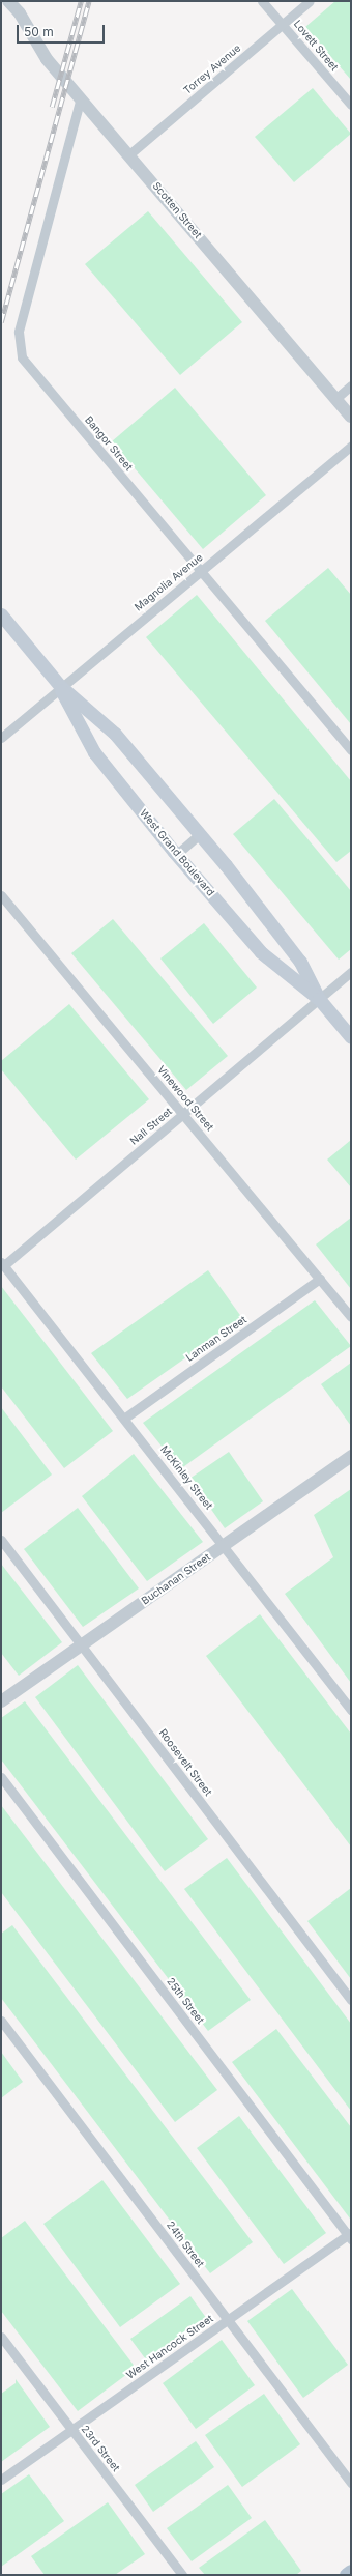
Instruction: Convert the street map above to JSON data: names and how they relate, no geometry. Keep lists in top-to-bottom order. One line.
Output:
{"streets":{"main road":["West Grand Boulevard"],"street":["Lovett Street","Torrey Avenue","Scotten Street","Bangor Street","Magnolia Avenue","Vinewood Street","Nall Street","Lanman Street","McKinley Street","Buchanan Street","Roosevelt Street","25th Street","24th Street","West Hancock Street","23rd Street"]},"crossings":[["Lovett Street","Torrey Avenue"],["Torrey Avenue","Scotten Street"],["Scotten Street","Bangor Street"],["Bangor Street","Magnolia Avenue"],["Magnolia Avenue","West Grand Boulevard"],["West Grand Boulevard","Nall Street"],["Vinewood Street","Nall Street"],["Vinewood Street","Lanman Street"],["Nall Street","McKinley Street"],["Lanman Street","McKinley Street"],["McKinley Street","Buchanan Street"],["Buchanan Street","Roosevelt Street"],["25th Street","West Hancock Street"],["24th Street","West Hancock Street"],["West Hancock Street","23rd Street"]],"scale_bar":"50 m"}
